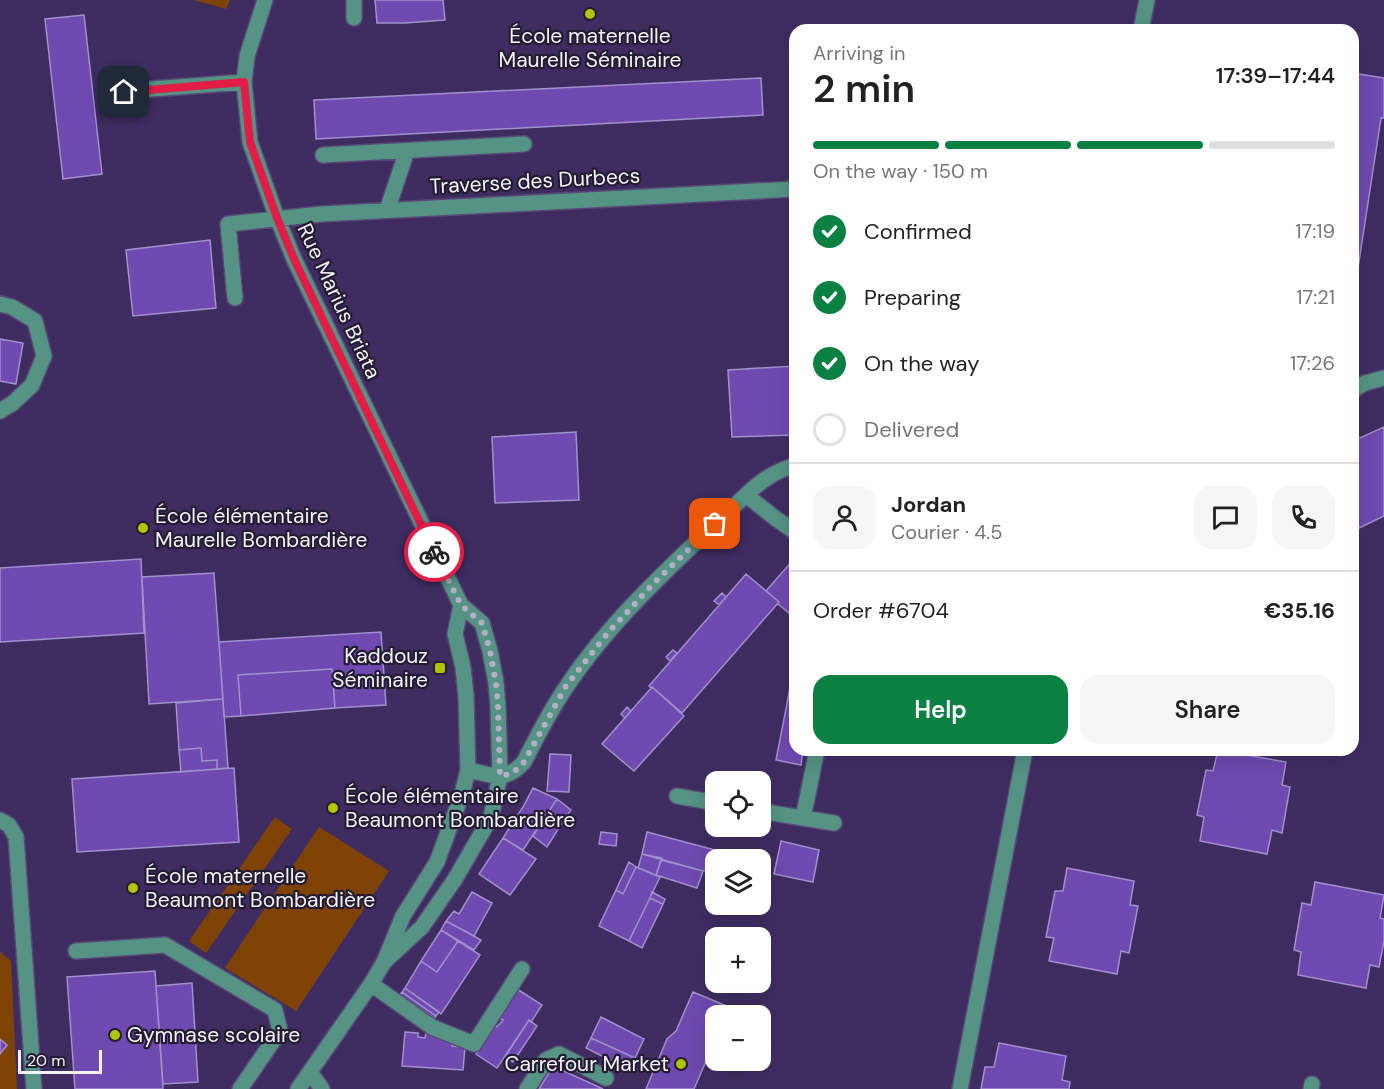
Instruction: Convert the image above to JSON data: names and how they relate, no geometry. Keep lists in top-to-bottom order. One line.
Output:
{"streets":{"street":["Traverse des Durbecs","Rue Marius Briata"]},"crossings":[["Traverse des Durbecs","Rue Marius Briata"]],"places":{"other":["École maternelle Maurelle Séminaire","École élémentaire Maurelle Bombardière","École élémentaire Beaumont Bombardière","École maternelle Beaumont Bombardière","Gymnase scolaire","Carrefour Market"],"transit":["Kaddouz Séminaire"]},"scale_bar":"20 m","page":{"heading":["2 min","Arriving in","17:39–17:44"],"panel":["Jordan","Courier · 4.5","Order #6704","€35.16"],"bar":"On the way · 150 m","list":[["Confirmed","17:19"],["Preparing","17:21"],["On the way","17:26"],"Delivered"],"buttons":["Help","Share"],"map_buttons":["+","−"],"scale":"20 m"}}
